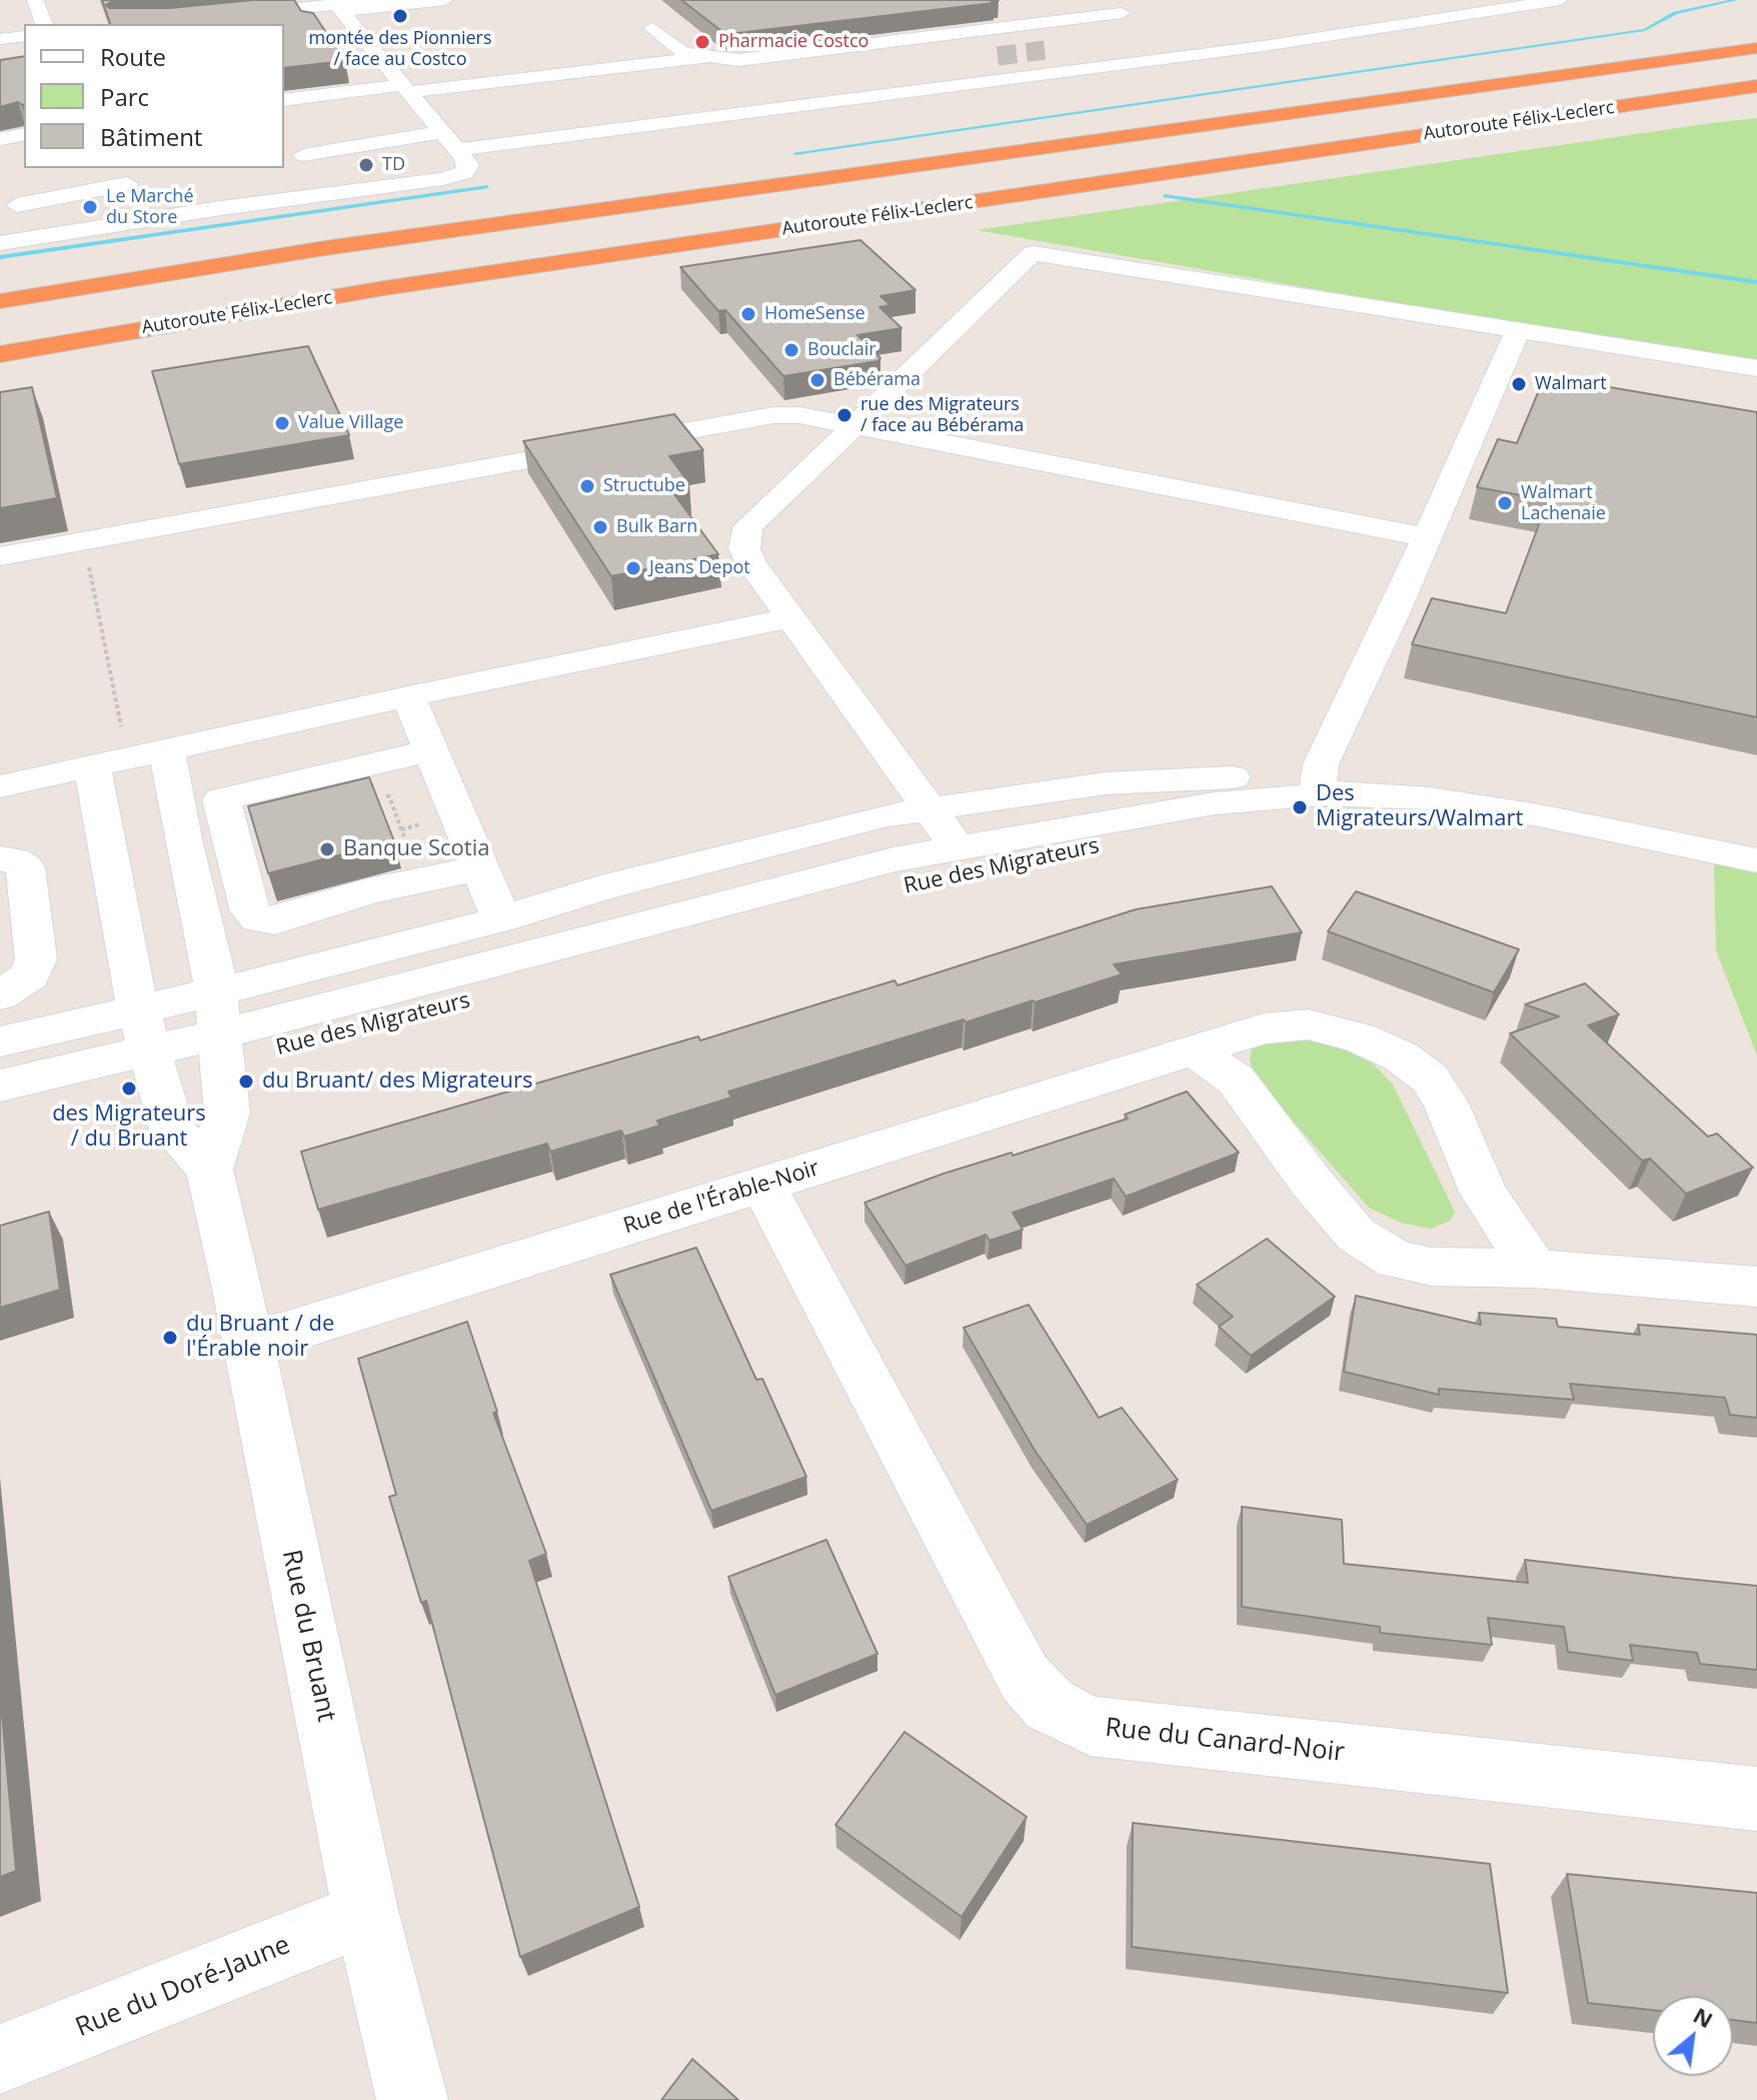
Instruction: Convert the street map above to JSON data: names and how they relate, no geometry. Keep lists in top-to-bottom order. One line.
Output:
{"streets":{"highway":["Autoroute Félix-Leclerc"],"street":["Rue des Migrateurs","Rue de l'Érable-Noir","Rue du Bruant","Rue du Canard-Noir","Rue du Doré-Jaune"]},"crossings":[["Rue des Migrateurs","Rue du Bruant"],["Rue de l'Érable-Noir","Rue du Bruant"],["Rue de l'Érable-Noir","Rue du Canard-Noir"],["Rue du Bruant","Rue du Doré-Jaune"]],"places":["montée des Pionniers / face au Costco","Pharmacie Costco","TD","Le Marché du Store","HomeSense","Bouclair","Bébérama","Walmart","rue des Migrateurs / face au Bébérama","Value Village","Structube","Walmart Lachenaie","Bulk Barn","Jeans Depot","Des Migrateurs/Walmart","Banque Scotia","du Bruant/ des Migrateurs","des Migrateurs / du Bruant","du Bruant / de l'Érable noir"],"legend":["Route","Parc","Bâtiment"],"north":"top right"}
